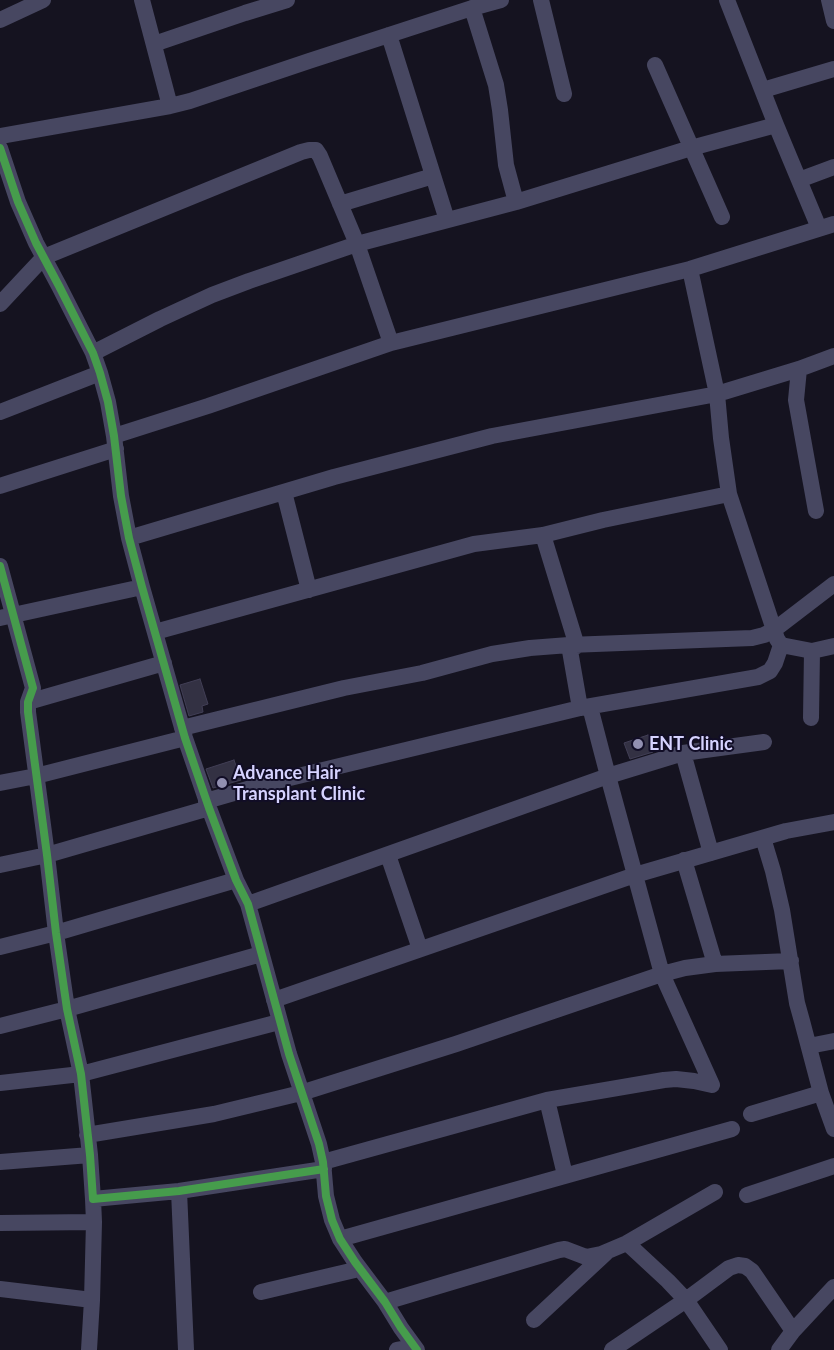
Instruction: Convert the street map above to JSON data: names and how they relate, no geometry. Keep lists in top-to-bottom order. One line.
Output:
{"places":["ENT Clinic","Advance Hair Transplant Clinic"]}
